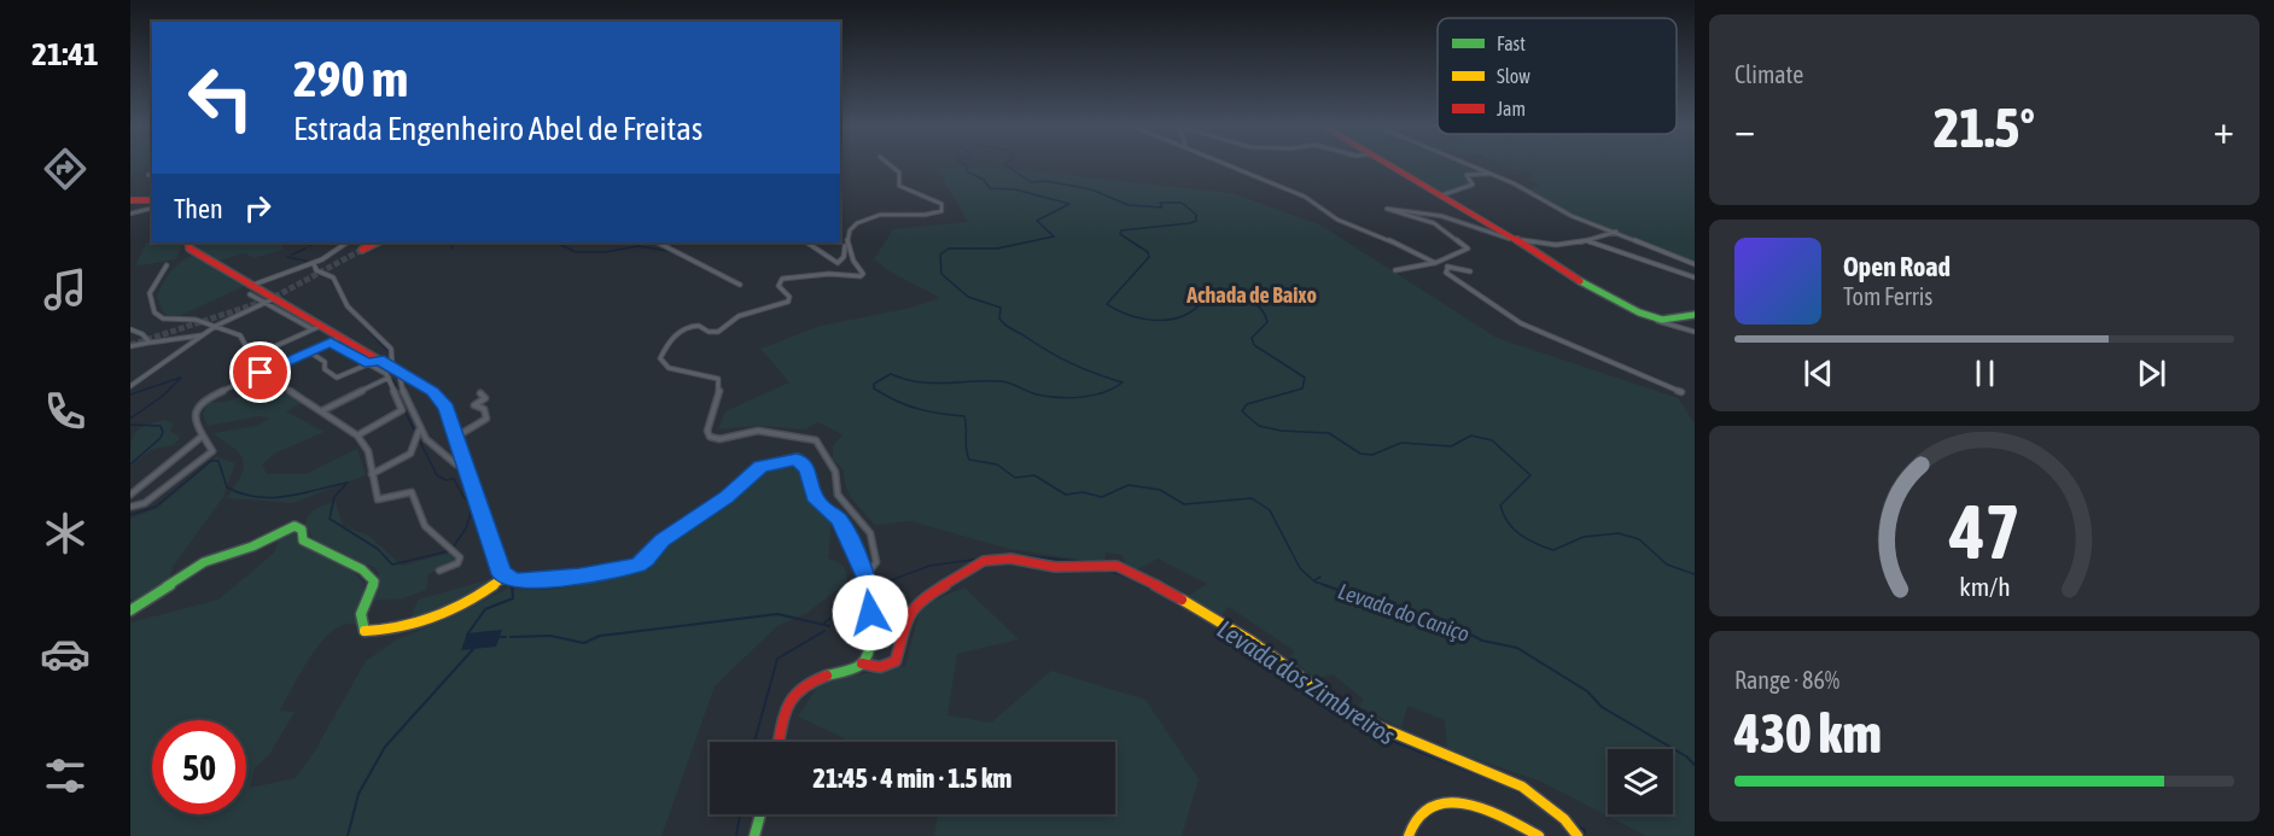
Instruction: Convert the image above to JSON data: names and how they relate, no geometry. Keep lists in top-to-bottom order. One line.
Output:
{"districts":["Achada de Baixo"],"water":["Levada do Caniço","Levada dos Zimbreiros"],"legend":["Fast","Slow","Jam"],"page":{"tabs":"21:41","tile":["Climate",["Range · 86%","430 km"]],"turn":["290 m","Estrada Engenheiro Abel de Freitas"],"heat":["−","21.5°","+"],"then":"Then","song":["Open Road","Tom Ferris"],"limit":"50","trip":"21:45 · 4 min · 1.5 km","gauge":["47","km/h"]}}
